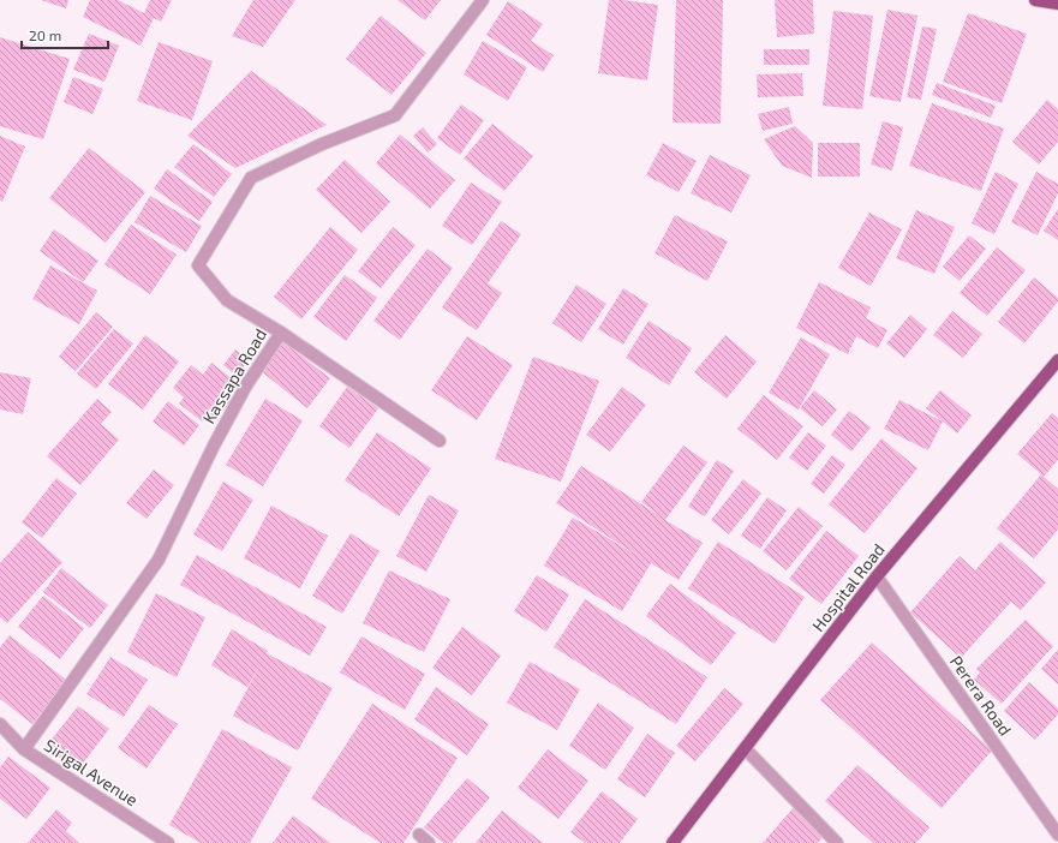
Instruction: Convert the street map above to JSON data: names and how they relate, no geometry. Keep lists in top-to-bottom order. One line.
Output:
{"streets":{"main road":["Hospital Road"],"street":["Kassapa Road","Perera Road","Sirigal Avenue"]},"crossings":[["Kassapa Road","Sirigal Avenue"],["Hospital Road","Perera Road"]],"scale_bar":"20 m"}
